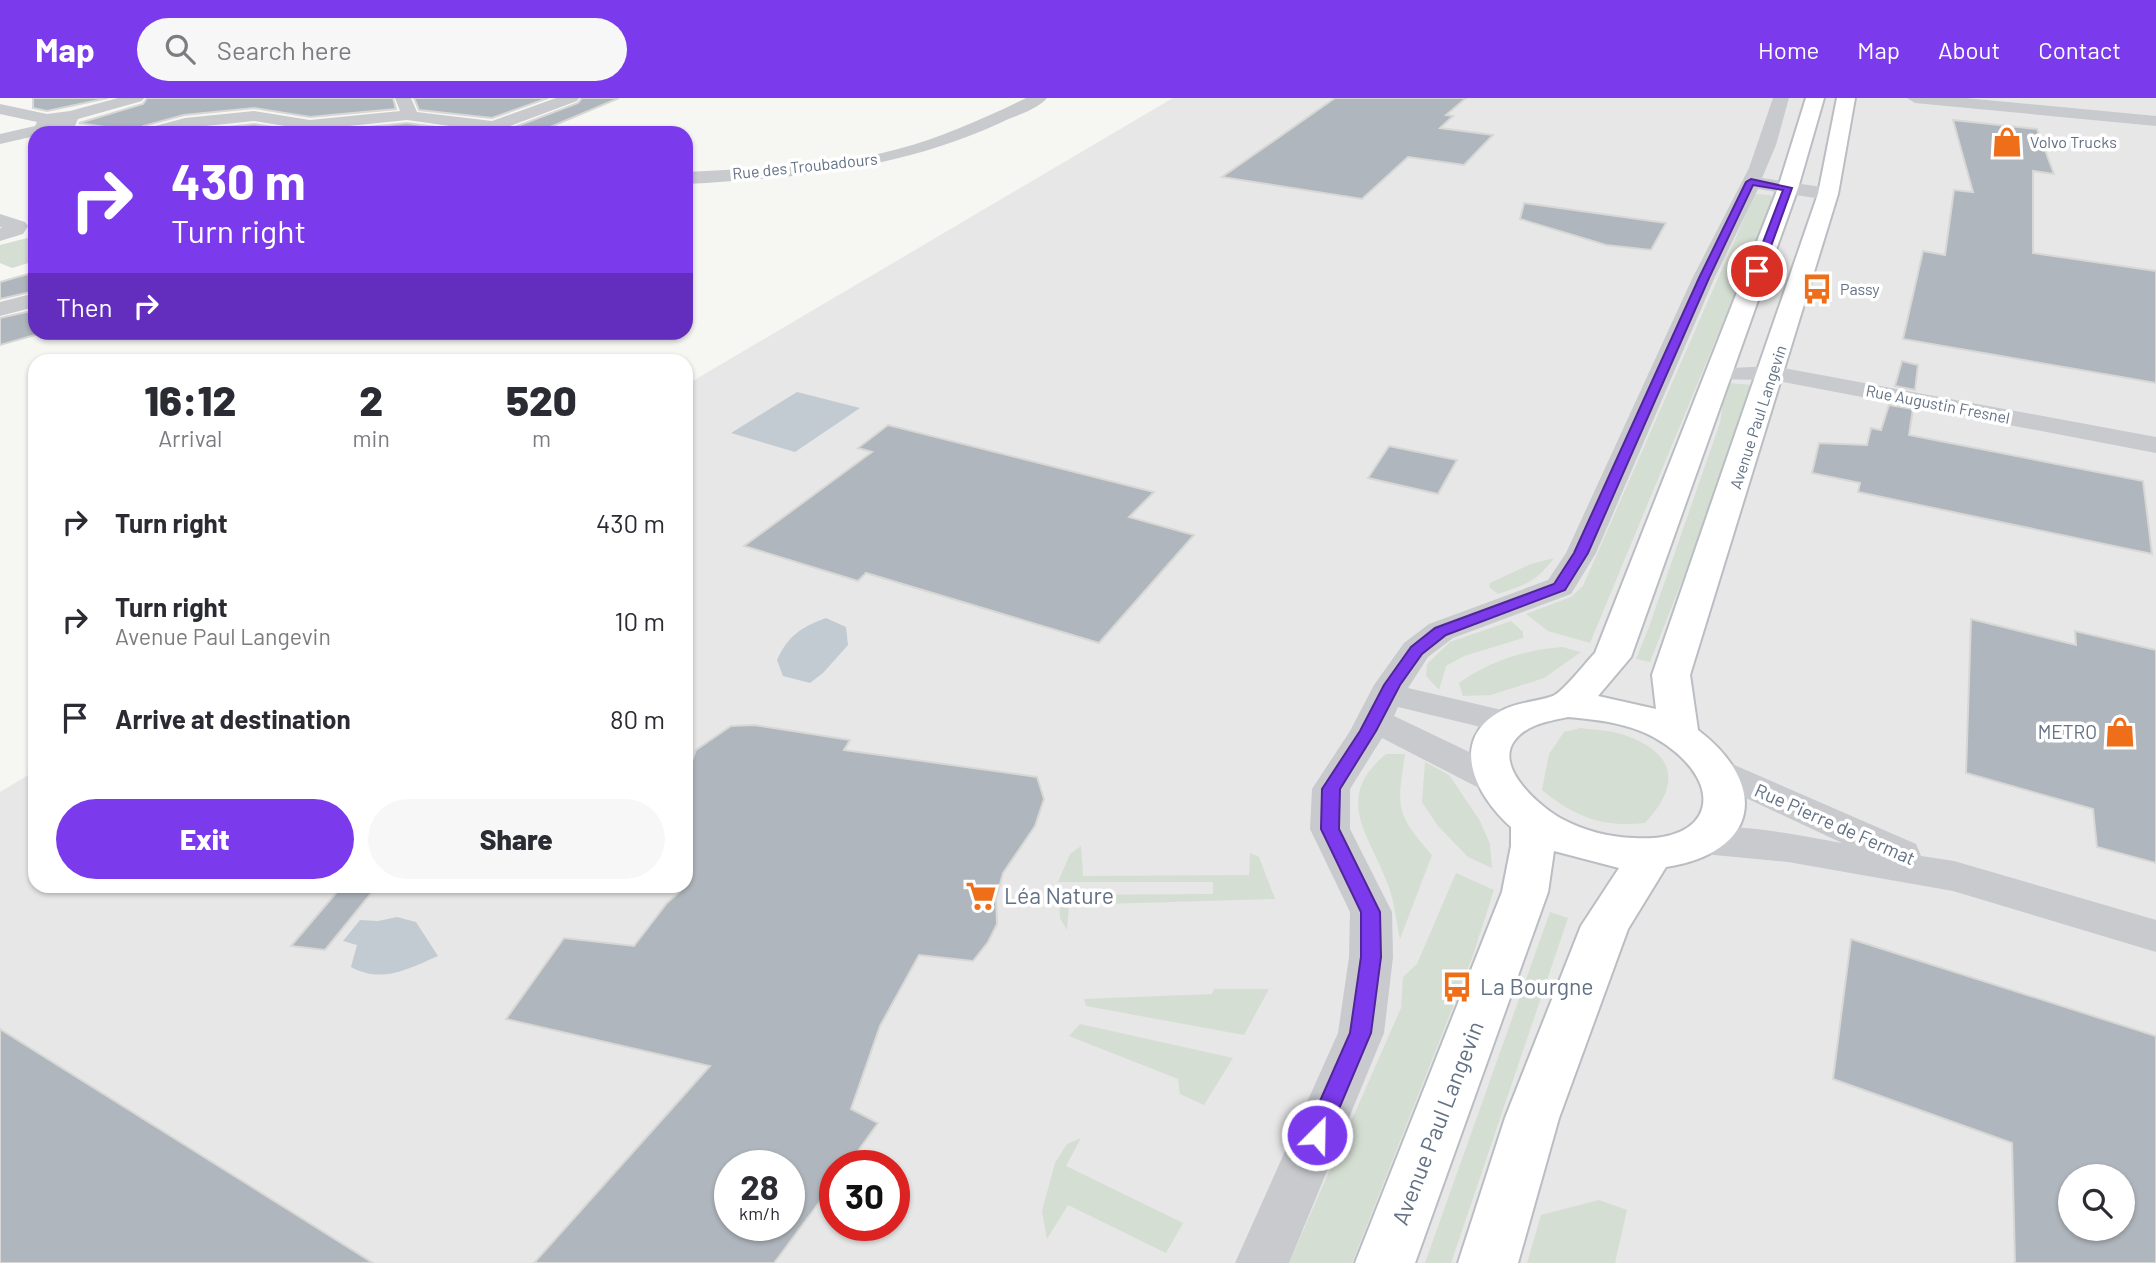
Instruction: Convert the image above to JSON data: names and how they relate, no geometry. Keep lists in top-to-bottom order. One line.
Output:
{"streets":{"main road":["Avenue Paul Langevin"],"street":["Rue des Troubadours","Rue Augustin Fresnel","Rue Pierre de Fermat"]},"crossings":[["Rue Augustin Fresnel","Avenue Paul Langevin"],["Avenue Paul Langevin","Rue Pierre de Fermat"]],"places":{"shop":["Volvo Trucks","METRO"],"bus stop":["Passy","La Bourgne"],"supermarket":["Léa Nature"]},"page":{"header":"Map","search":"Search here","nav":["Home","Map","About","Contact"],"turn":["430 m","Turn right"],"then":"Then","eta":["16:12","Arrival","2","min","520","m"],"list":[{"name":"Turn right","value":"430 m"},{"name":"Turn right","note":"Avenue Paul Langevin","value":"10 m"},{"name":"Arrive at destination","value":"80 m"}],"buttons":["Exit","Share"],"speed":"28 km/h","limit":"30"}}
